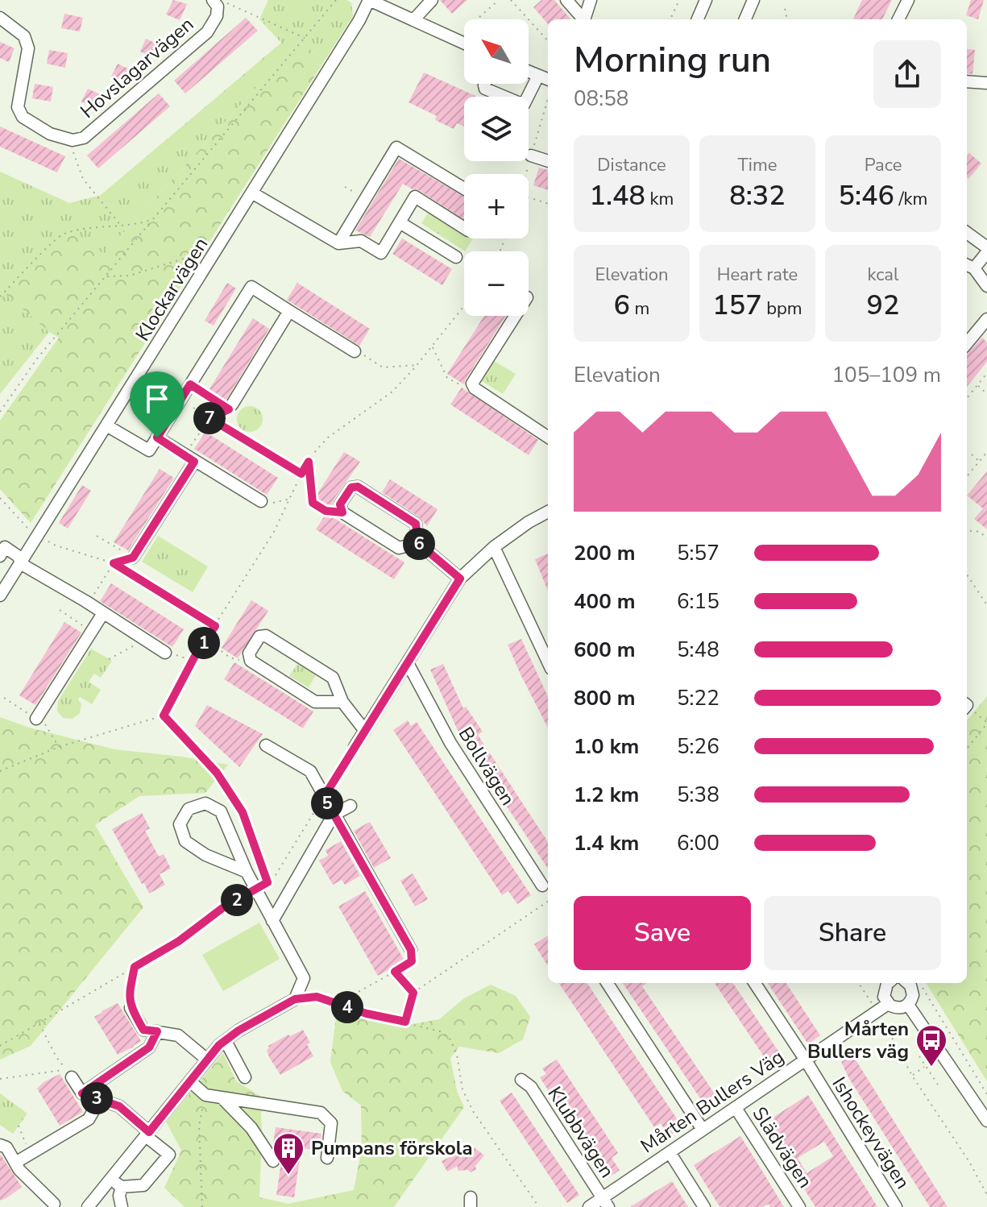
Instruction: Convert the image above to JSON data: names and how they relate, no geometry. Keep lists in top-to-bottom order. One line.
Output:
{"streets":{"street":["Hovslagarvägen","Klockarvägen","Bollvägen","Mårten Bullers Väg","Klubbvägen","Ishockeyvägen","Slädvägen"]},"crossings":[["Mårten Bullers Väg","Klubbvägen"],["Mårten Bullers Väg","Ishockeyvägen"],["Mårten Bullers Väg","Slädvägen"]],"places":{"bus stop":["Mårten Bullers väg"],"building":["Pumpans förskola"]},"north":"top left","page":{"map_buttons":["+","−"],"heading":["Morning run","08:58"],"stats":[["Distance","1.48 km"],["Time","8:32"],["Pace","5:46 /km"],["Elevation","6 m"],["Heart rate","157 bpm"],["kcal","92"]],"chart":["Elevation","105–109 m"],"pins":["7","6","1","5","2","4","3"],"list":[{"name":"200 m","note":"5:57"},{"name":"400 m","note":"6:15"},{"name":"600 m","note":"5:48"},{"name":"800 m","note":"5:22"},{"name":"1.0 km","note":"5:26"},{"name":"1.2 km","note":"5:38"},{"name":"1.4 km","note":"6:00"}],"buttons":["Save","Share"]}}
